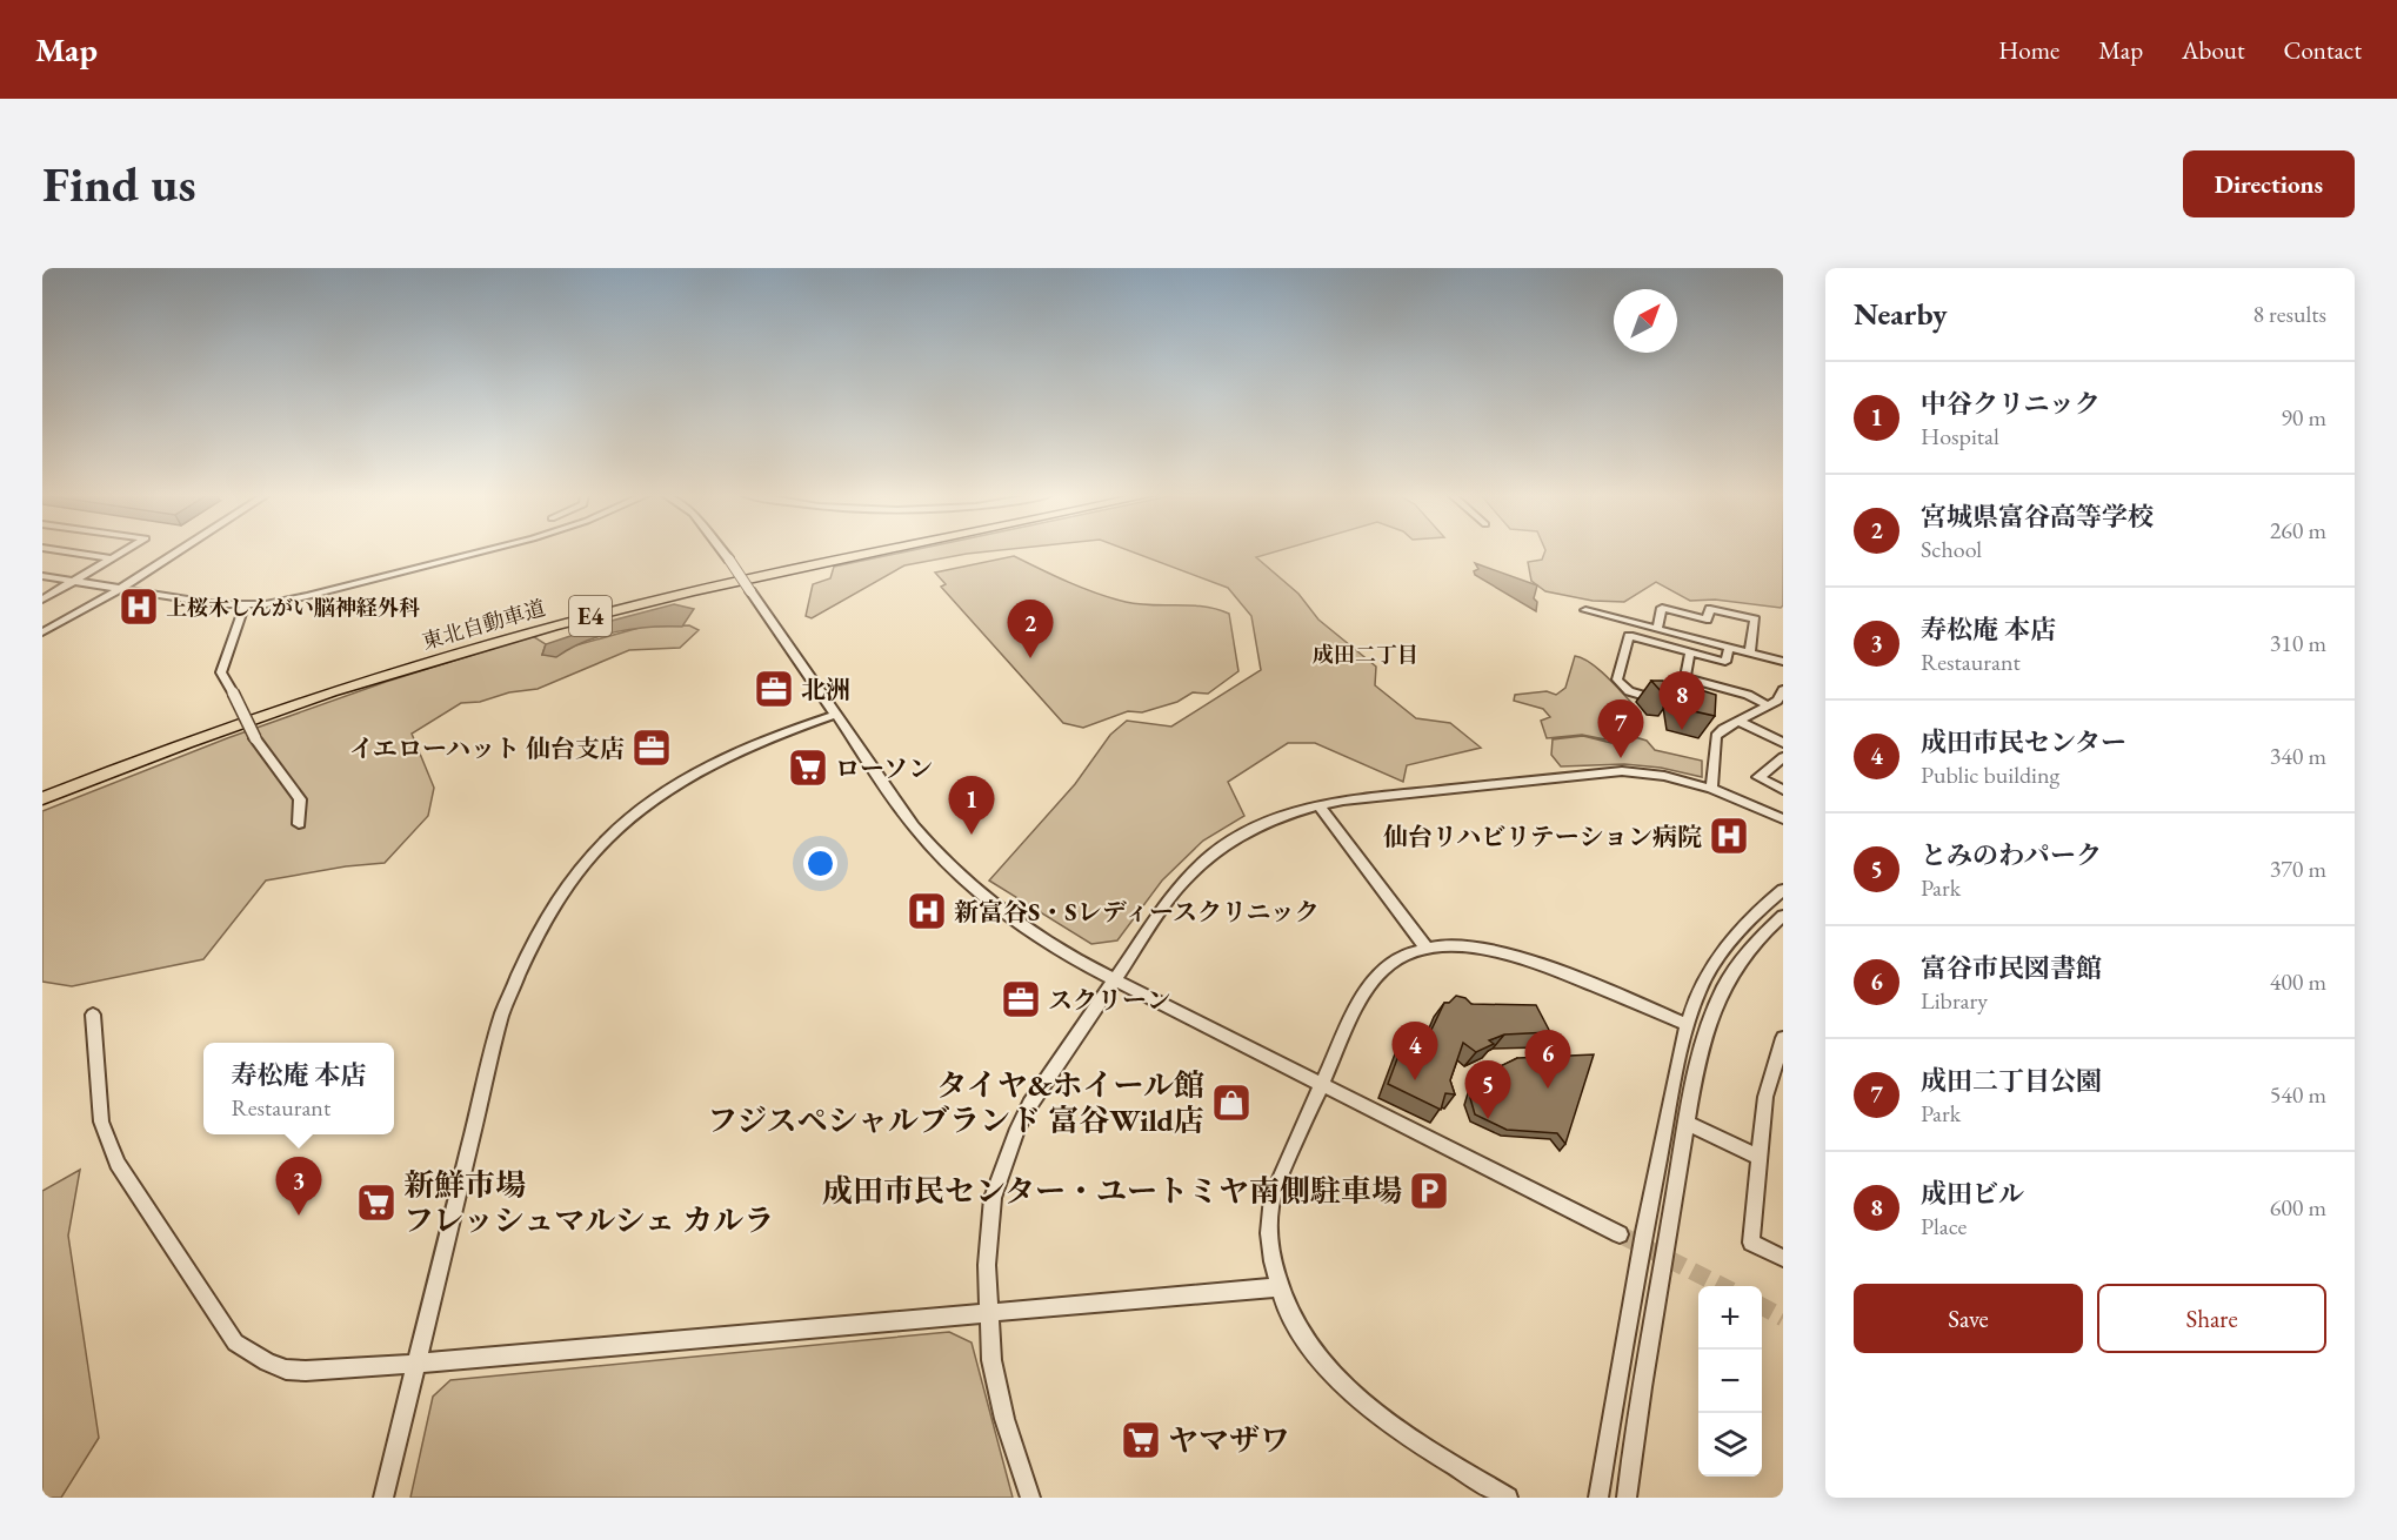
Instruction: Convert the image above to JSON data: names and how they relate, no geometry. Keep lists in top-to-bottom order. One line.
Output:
{"streets":{"highway":["E4","東北自動車道"]},"districts":["成田二丁目"],"places":{"hospital":["上桜木しんがい脳神経外科","仙台リハビリテーション病院","新富谷S・Sレディースクリニック"],"office":["北洲","イエローハット 仙台支店","スクリーン"],"supermarket":["ローソン","新鮮市場 フレッシュマルシェ カルラ","ヤマザワ"],"shop":["タイヤ&ホイール館 フジスペシャルブランド 富谷Wild店"],"parking":["成田市民センター・ユートミヤ南側駐車場"]},"north":"top right","page":{"header":"Map","nav":["Home","Map","About","Contact"],"buttons":["Directions",["Save","Share"]],"title":"Find us","heading":["Nearby","8 results"],"list":[{"mark":"1","name":"中谷クリニック","note":"Hospital","value":"90 m"},{"mark":"2","name":"宮城県富谷高等学校","note":"School","value":"260 m"},{"mark":"3","name":"寿松庵 本店","note":"Restaurant","value":"310 m"},{"mark":"4","name":"成田市民センター","note":"Public building","value":"340 m"},{"mark":"5","name":"とみのわパーク","note":"Park","value":"370 m"},{"mark":"6","name":"富谷市民図書館","note":"Library","value":"400 m"},{"mark":"7","name":"成田二丁目公園","note":"Park","value":"540 m"},{"mark":"8","name":"成田ビル","note":"Place","value":"600 m"}],"pins":["2","8","7","1","4","6","5","3"],"popup":["寿松庵 本店","Restaurant"],"map_buttons":["+","−"]}}
